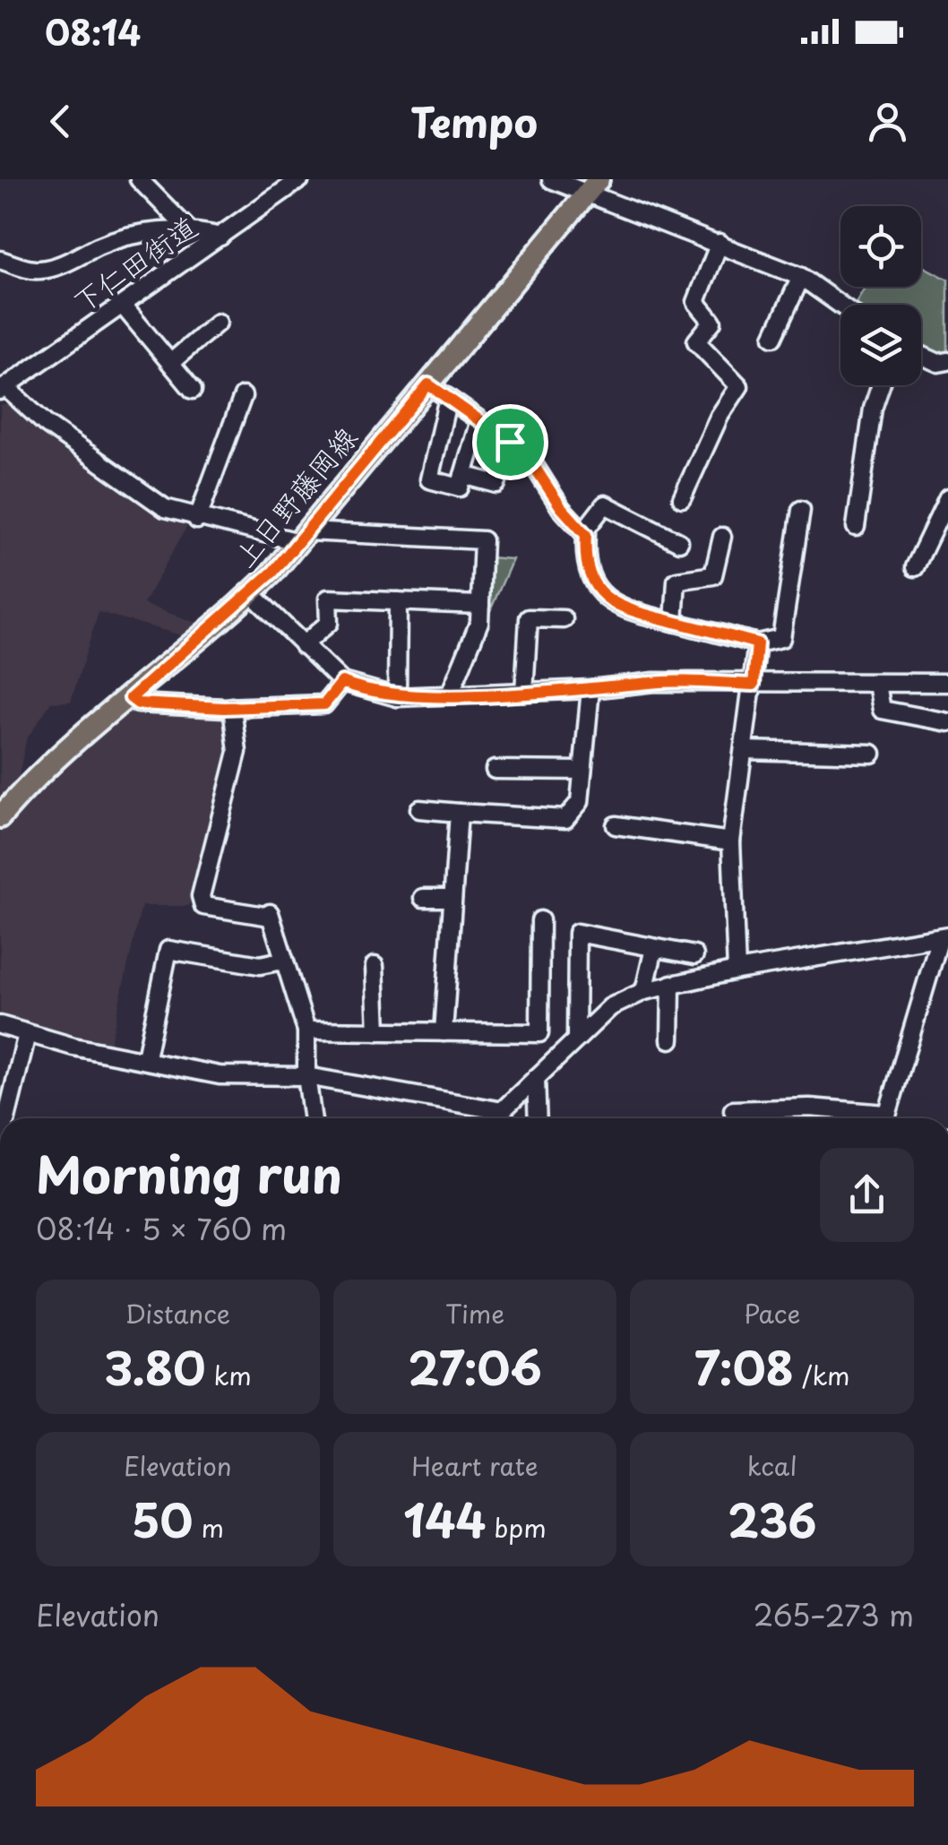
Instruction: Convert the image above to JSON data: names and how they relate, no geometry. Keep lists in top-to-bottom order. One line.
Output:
{"streets":{"main road":["上日野藤岡線"],"street":["下仁田街道"]},"page":{"status":"08:14","header":"Tempo","heading":["Morning run","08:14 · 5 × 760 m"],"stats":[["Distance","3.80 km"],["Time","27:06"],["Pace","7:08 /km"],["Elevation","50 m"],["Heart rate","144 bpm"],["kcal","236"]],"chart":["Elevation","265–273 m"]}}
